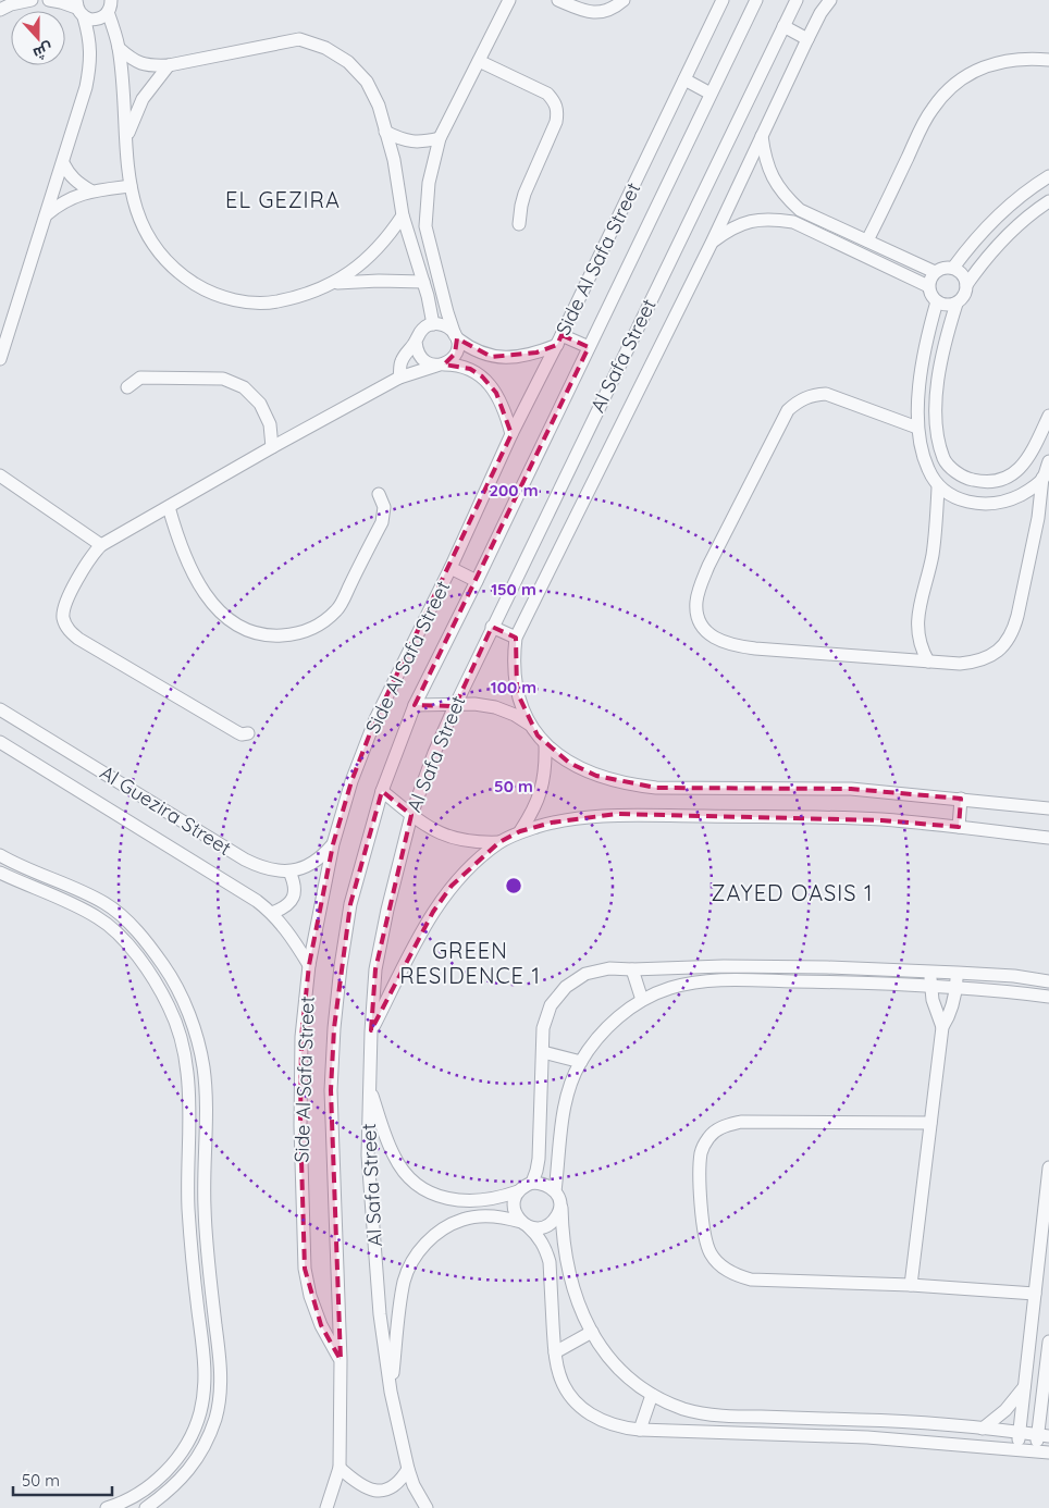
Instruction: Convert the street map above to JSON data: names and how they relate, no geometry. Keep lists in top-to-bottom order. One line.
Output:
{"streets":{"street":["Side Al Safa Street","Al Safa Street","Al Guezira Street"]},"crossings":[["Side Al Safa Street","Al Safa Street"],["Side Al Safa Street","Al Guezira Street"]],"districts":["EL GEZIRA","ZAYED OASIS 1","GREEN RESIDENCE 1"],"scale_bar":"50 m","north":"bottom","rings":["200 m","150 m","100 m","50 m"]}
